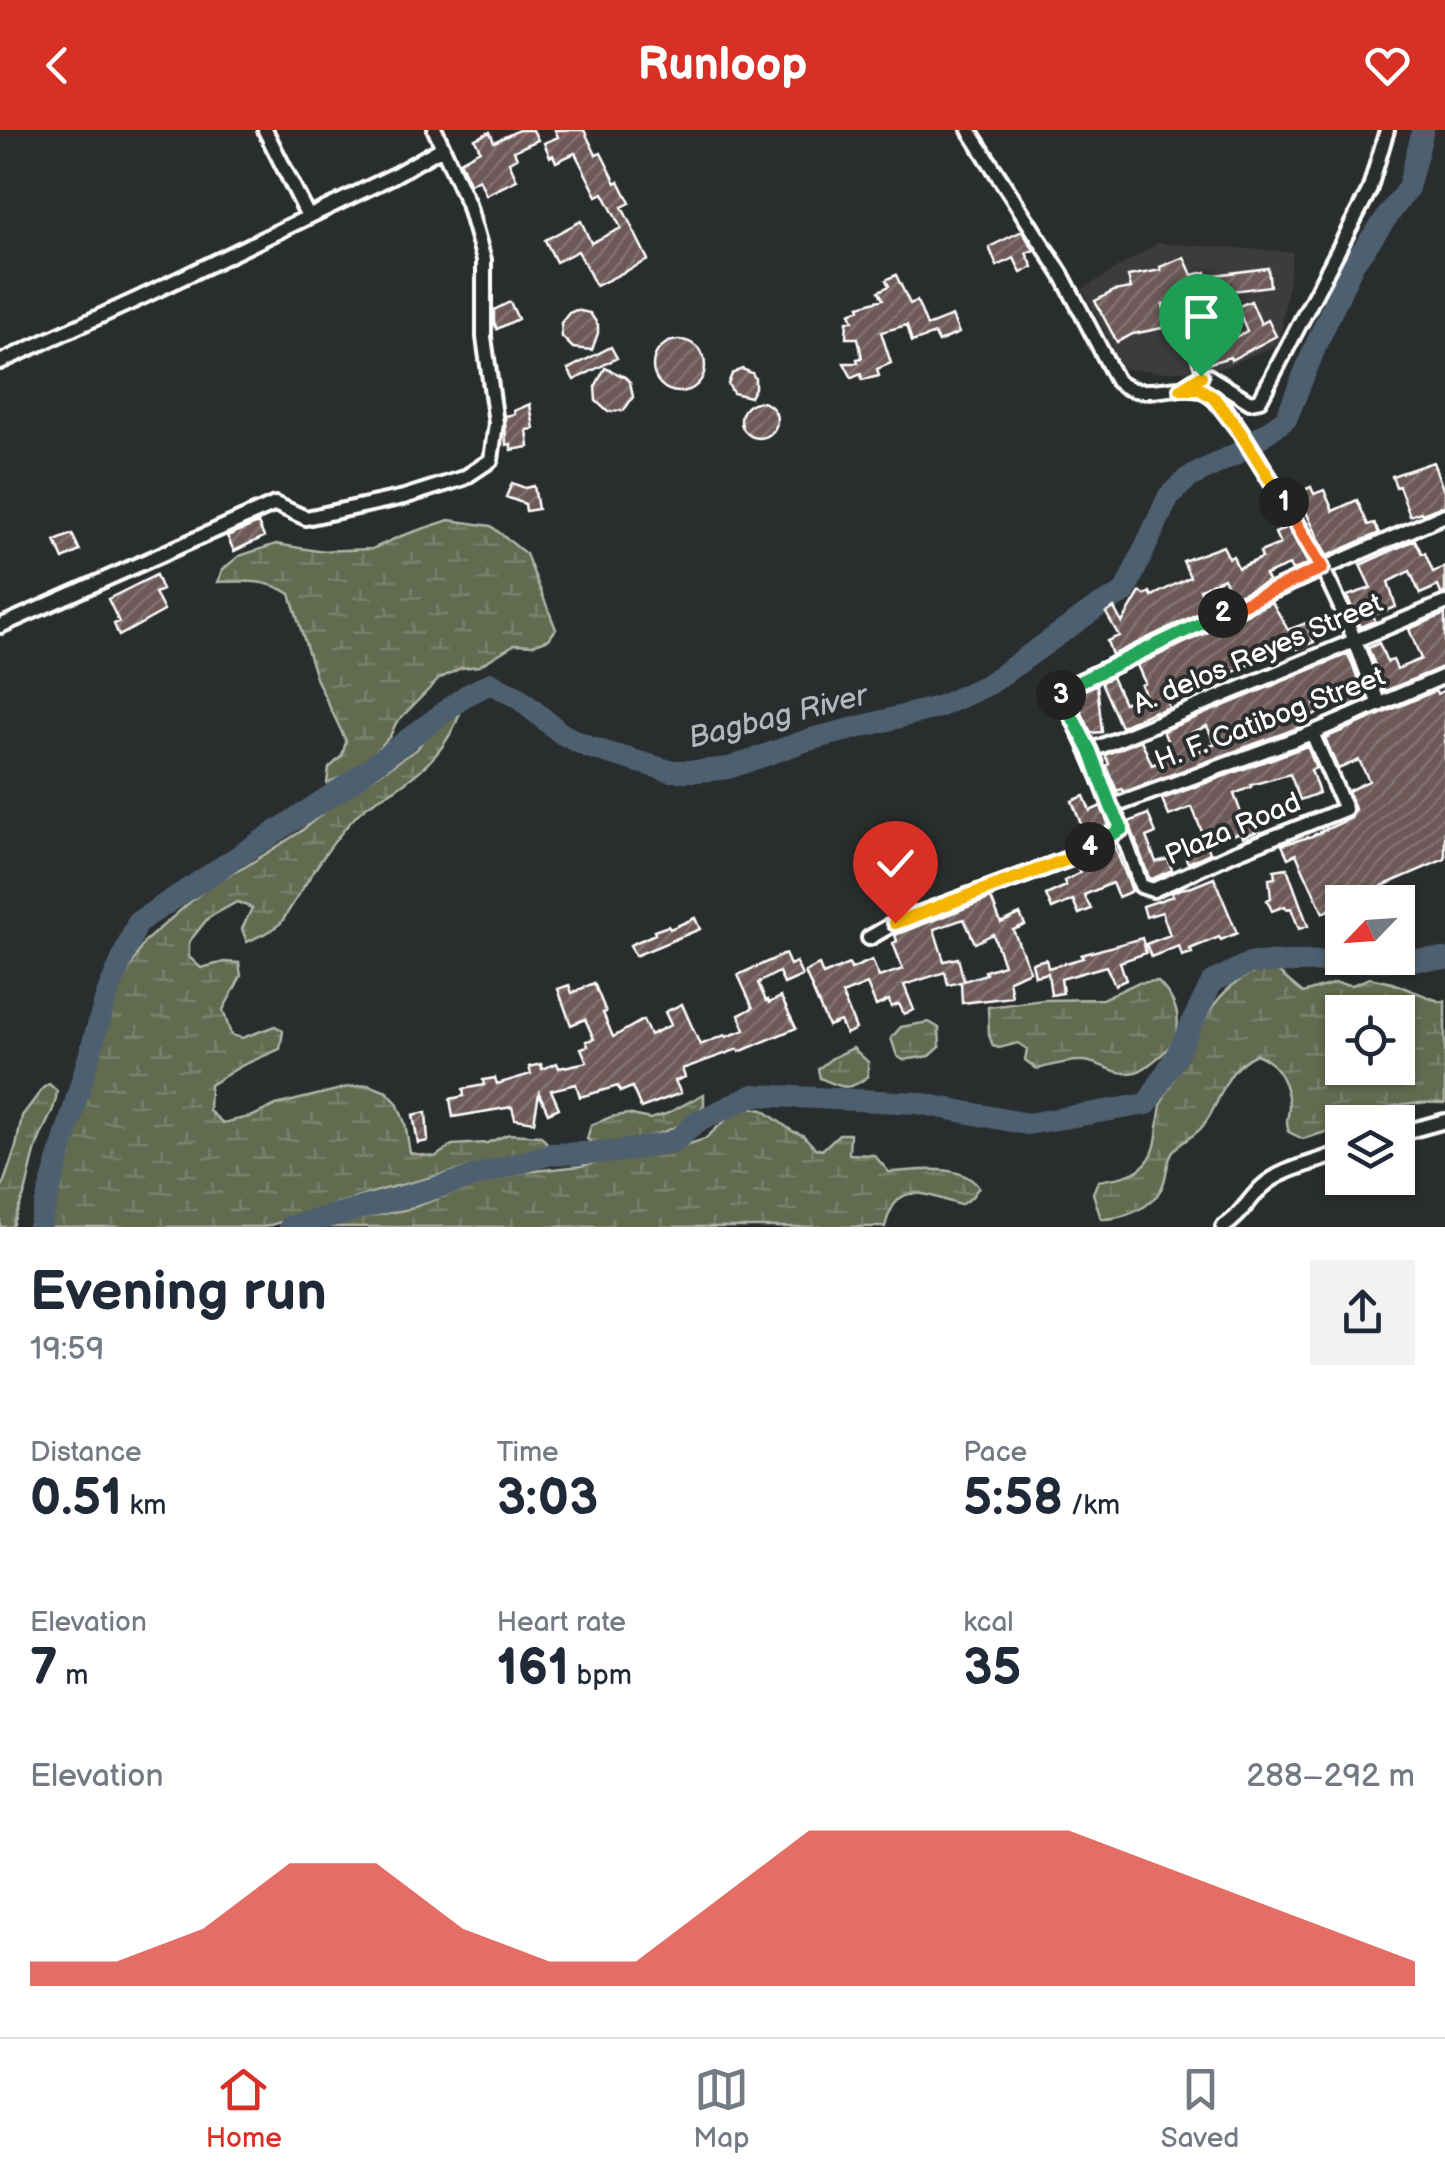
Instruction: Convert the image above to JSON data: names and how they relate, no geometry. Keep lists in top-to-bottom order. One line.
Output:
{"streets":{"street":["A. delos Reyes Street","H. F. Catibog Street","Plaza Road"]},"crossings":[["A. delos Reyes Street","Plaza Road"],["H. F. Catibog Street","Plaza Road"]],"water":["Bagbag River"],"north":"bottom left","page":{"header":"Runloop","pins":["1","2","3","4"],"heading":["Evening run","19:59"],"stats":[["Distance","0.51 km"],["Time","3:03"],["Pace","5:58 /km"],["Elevation","7 m"],["Heart rate","161 bpm"],["kcal","35"]],"chart":["Elevation","288–292 m"],"tabs":["Home","Map","Saved"]}}
